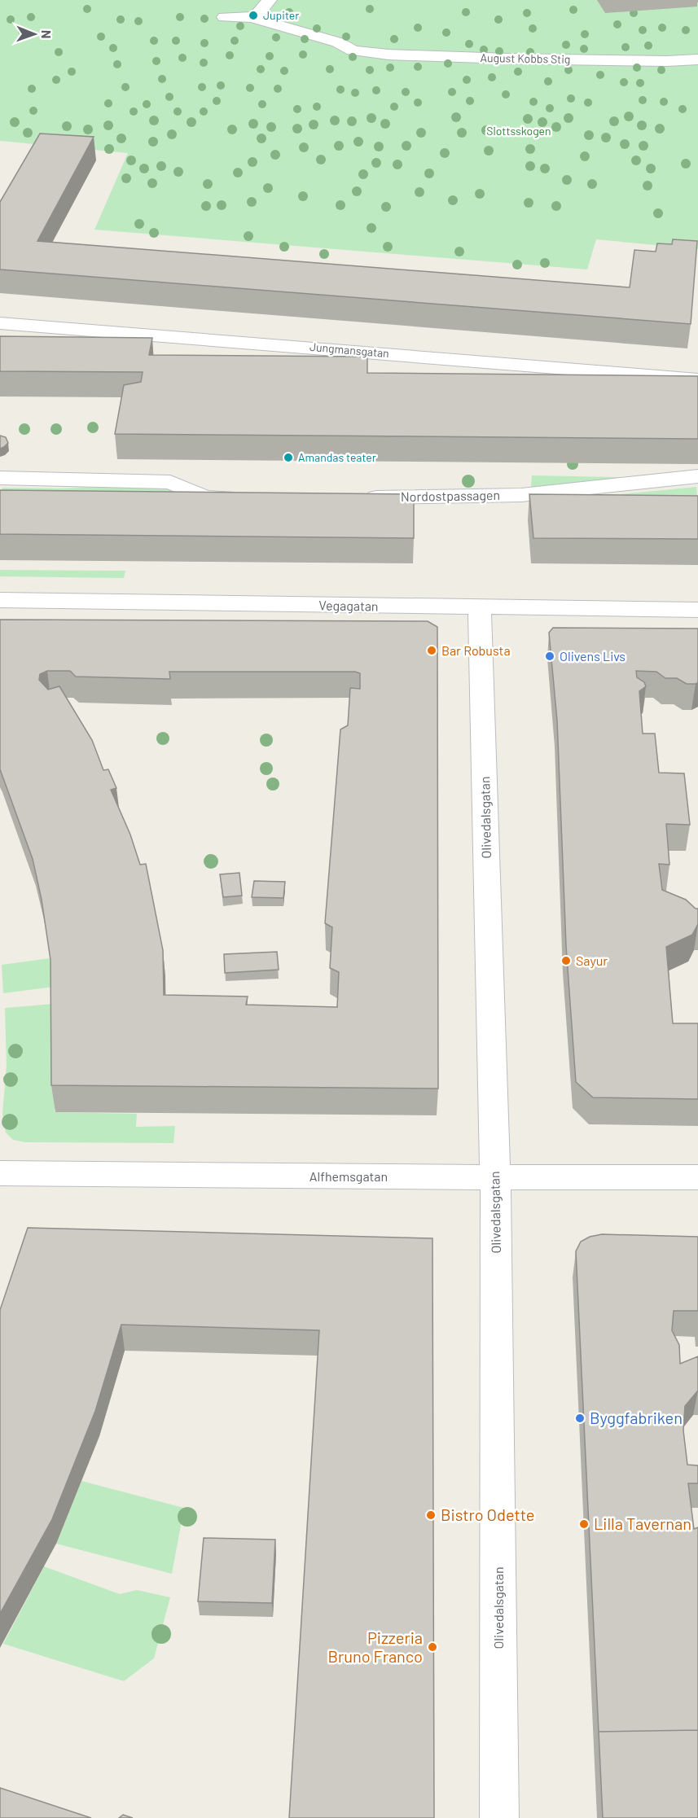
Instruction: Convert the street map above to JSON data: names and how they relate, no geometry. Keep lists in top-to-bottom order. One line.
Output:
{"streets":{"street":["August Kobbs Stig","Jungmansgatan","Nordostpassagen","Vegagatan","Olivedalsgatan","Alfhemsgatan"]},"crossings":[["Vegagatan","Olivedalsgatan"],["Olivedalsgatan","Alfhemsgatan"]],"parks":["Slottsskogen"],"places":["Jupiter","Amandas teater","Bar Robusta","Olivens Livs","Sayur","Byggfabriken","Bistro Odette","Lilla Tavernan","Pizzeria Bruno Franco"],"north":"right"}
